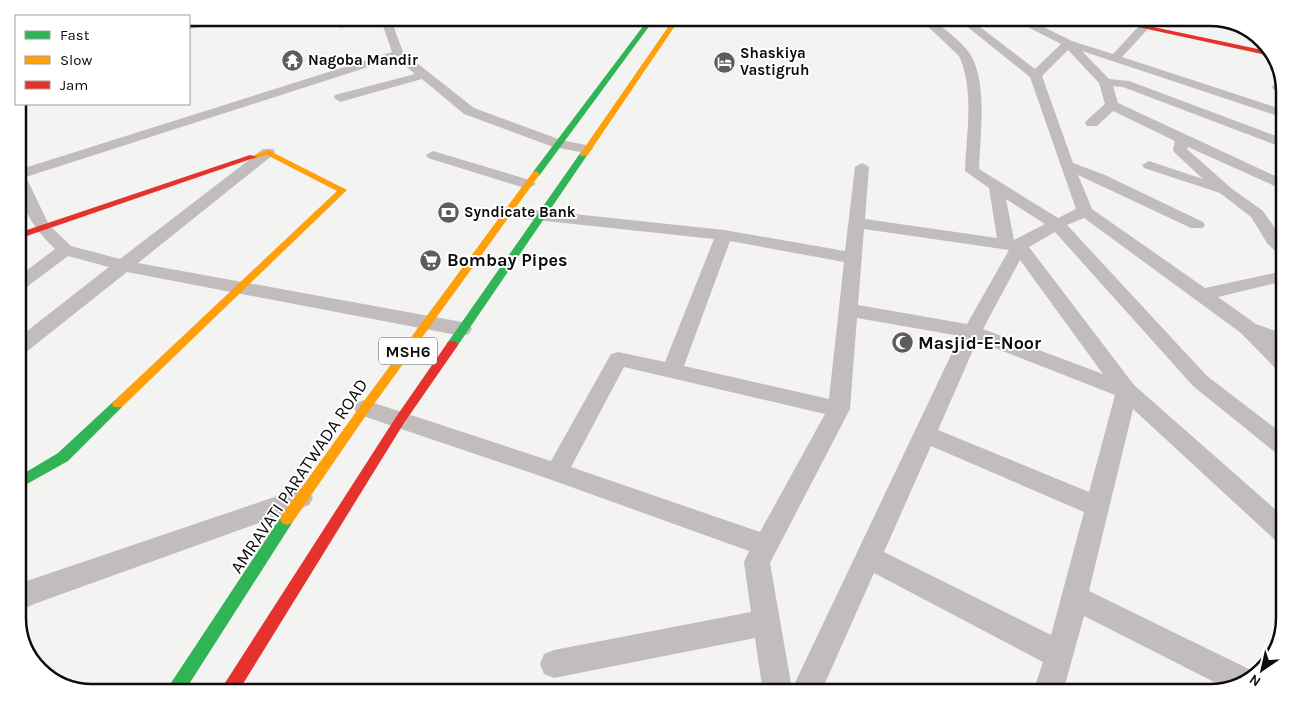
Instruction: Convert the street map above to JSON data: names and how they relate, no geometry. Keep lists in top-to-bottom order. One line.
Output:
{"streets":{"main road":["MSH6","AMRAVATI PARATWADA ROAD"]},"places":{"temple":["Nagoba Mandir"],"hotel":["Shaskiya Vastigruh"],"bank":["Syndicate Bank"],"supermarket":["Bombay Pipes"],"mosque":["Masjid-E-Noor"]},"legend":["Fast","Slow","Jam"],"north":"bottom left"}
